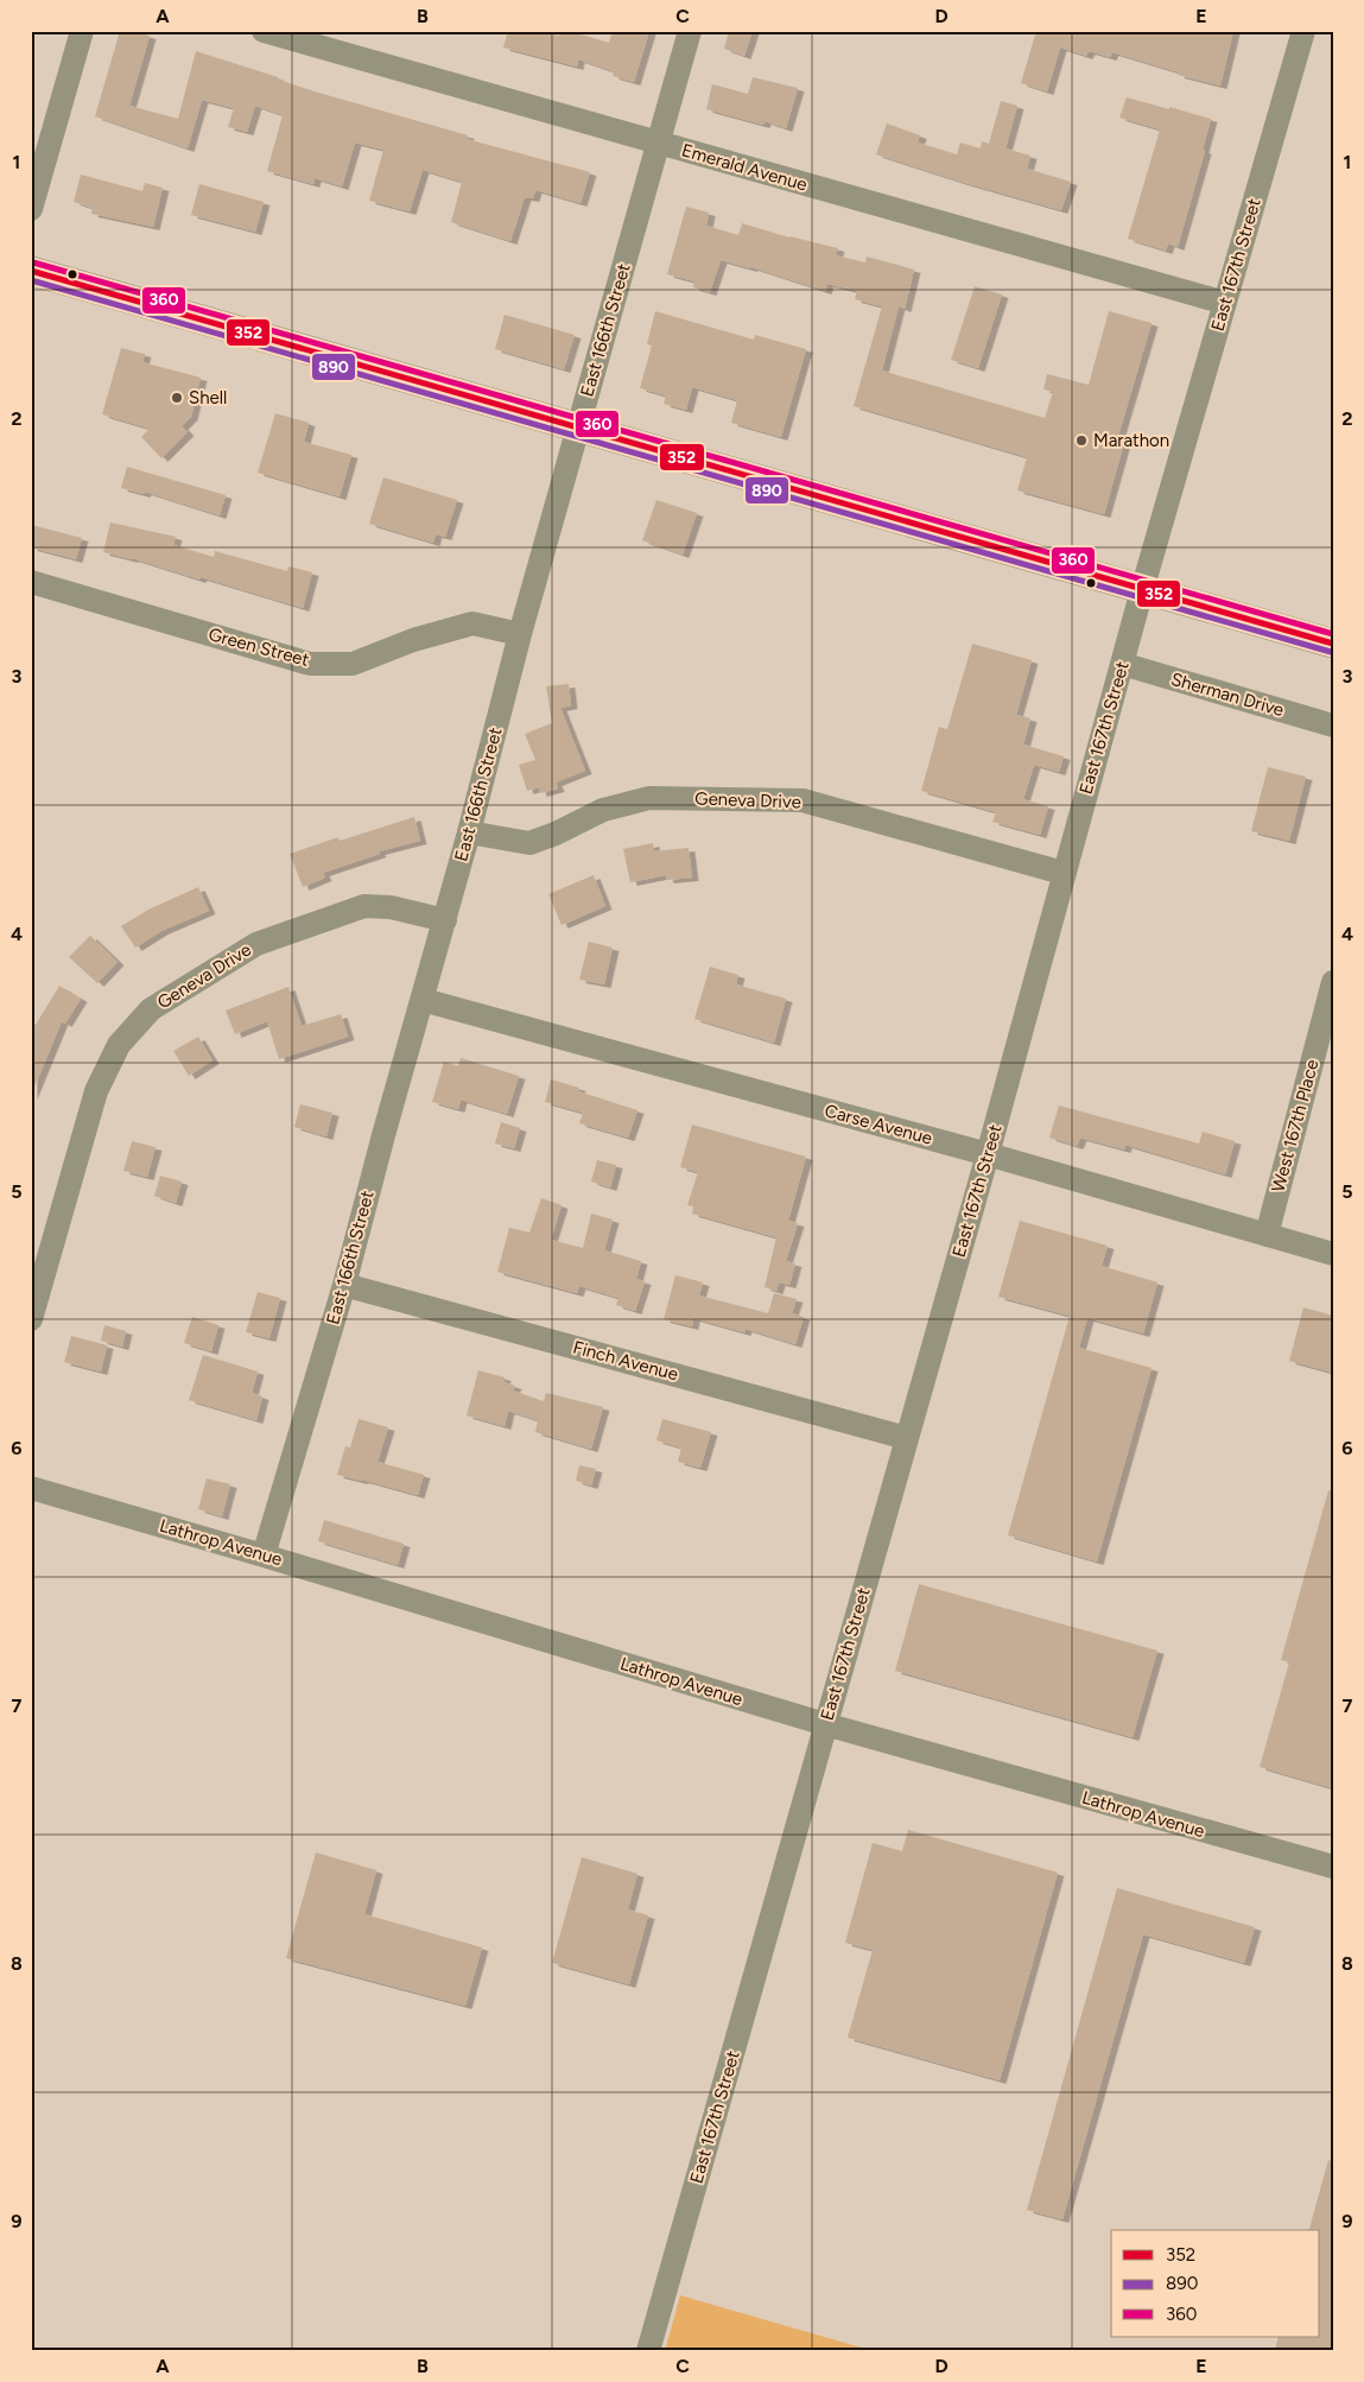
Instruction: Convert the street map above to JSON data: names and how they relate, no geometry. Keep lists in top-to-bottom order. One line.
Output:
{"streets":{"street":["Emerald Avenue","East 167th Street","East 166th Street","Green Street","Sherman Drive","Geneva Drive","Carse Avenue","West 167th Place","Finch Avenue","Lathrop Avenue"]},"crossings":[["Emerald Avenue","East 167th Street"],["Emerald Avenue","East 166th Street"],["East 167th Street","Sherman Drive"],["East 167th Street","Geneva Drive"],["East 167th Street","Carse Avenue"],["East 167th Street","Finch Avenue"],["East 167th Street","Lathrop Avenue"],["East 166th Street","Green Street"],["East 166th Street","Geneva Drive"],["East 166th Street","Carse Avenue"],["East 166th Street","Finch Avenue"],["East 166th Street","Lathrop Avenue"],["Carse Avenue","West 167th Place"]],"places":["Shell","Marathon"],"lines":["transit line 360","transit line 352","transit line 890"],"legend":["352","890","360"],"grid":{"columns":["A","B","C","D","E"],"rows":["1","2","3","4","5","6","7","8","9"]}}
